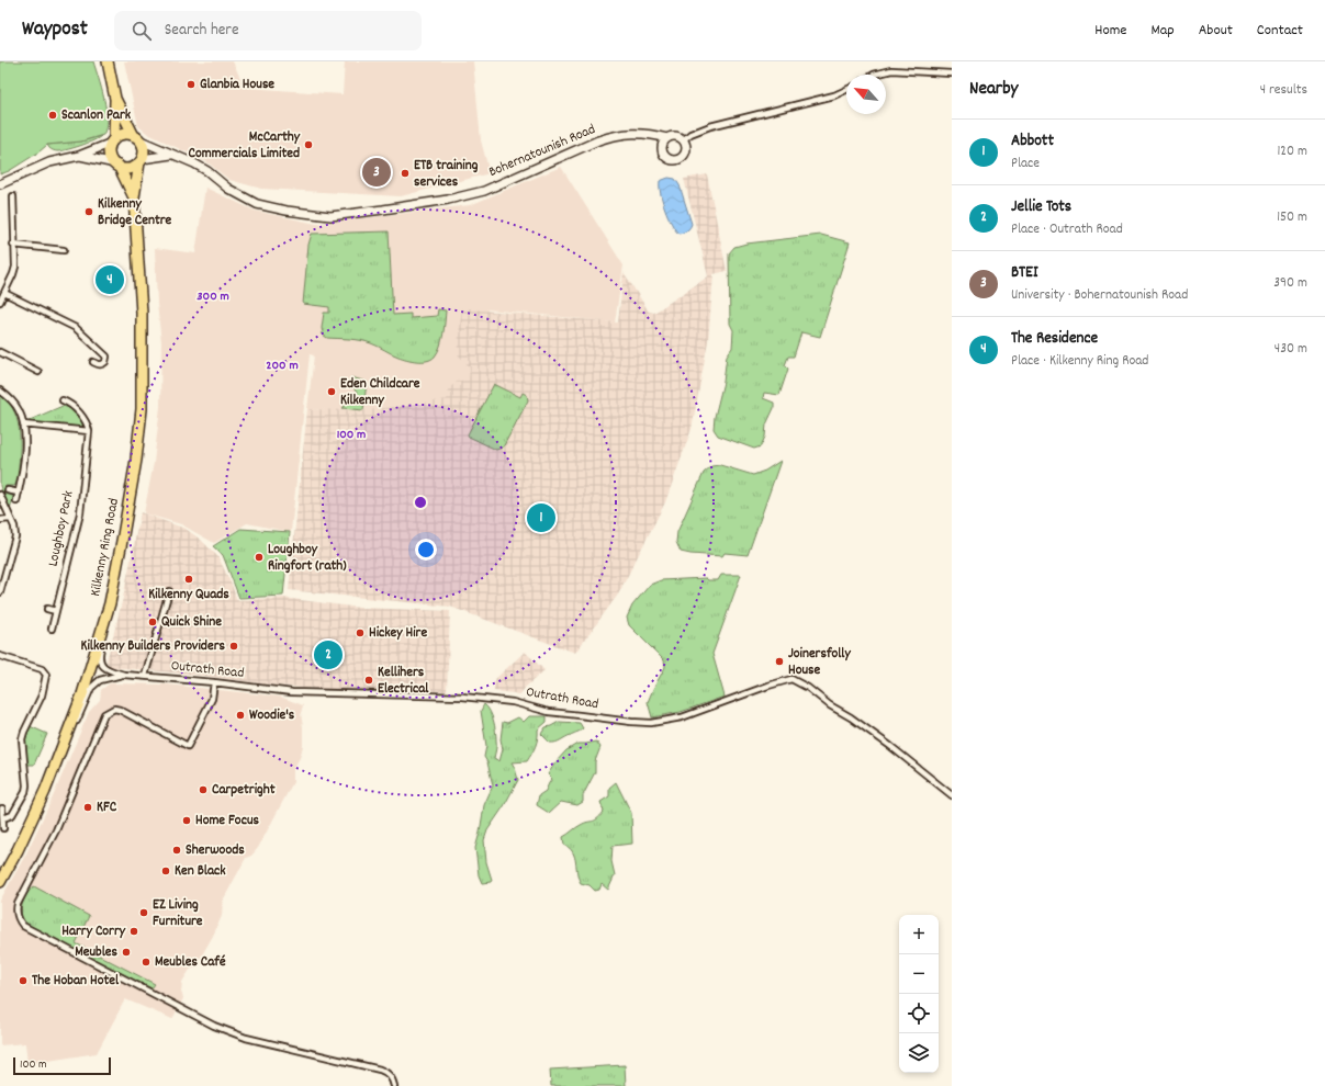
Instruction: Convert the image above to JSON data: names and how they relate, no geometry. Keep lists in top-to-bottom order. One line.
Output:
{"streets":{"highway":["Kilkenny Ring Road"],"street":["Bohernatounish Road","Loughboy Park","Outrath Road"]},"crossings":[["Bohernatounish Road","Kilkenny Ring Road"],["Kilkenny Ring Road","Outrath Road"]],"places":["Glanbia House","Scanlon Park","McCarthy Commercials Limited","ETB training services","Kilkenny Bridge Centre","Eden Childcare Kilkenny","Loughboy Ringfort (rath)","Kilkenny Quads","Quick Shine","Hickey Hire","Kilkenny Builders Providers","Joinersfolly House","Kellihers Electrical","Woodie's","Carpetright","KFC","Home Focus","Sherwoods","Ken Black","EZ Living Furniture","Harry Corry","Meubles","Meubles Café","The Hoban Hotel"],"scale_bar":"100 m","north":"top left","page":{"header":"Waypost","search":"Search here","nav":["Home","Map","About","Contact"],"heading":["Nearby","4 results"],"list":[{"mark":"1","name":"Abbott","note":"Place","value":"120 m"},{"mark":"2","name":"Jellie Tots","note":"Place · Outrath Road","value":"150 m"},{"mark":"3","name":"BTEI","note":"University · Bohernatounish Road","value":"390 m"},{"mark":"4","name":"The Residence","note":"Place · Kilkenny Ring Road","value":"430 m"}],"pins":["3","4","1","2"],"map_buttons":["+","−"],"scale":"100 m"},"rings":["300 m","200 m","100 m"]}
